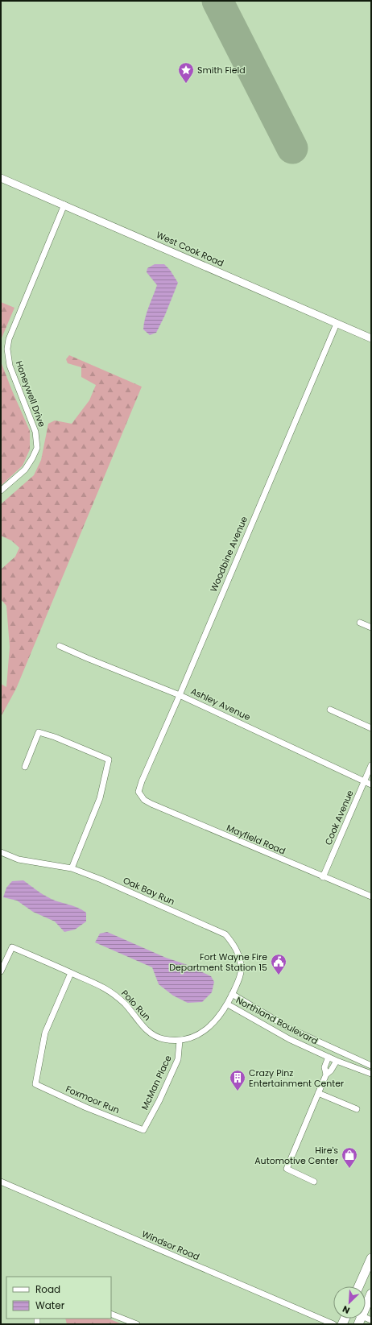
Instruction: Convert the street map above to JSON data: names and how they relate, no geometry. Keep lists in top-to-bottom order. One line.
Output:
{"streets":{"main road":["West Cook Road"],"street":["Honeywell Drive","Woodbine Avenue","Ashley Avenue","Cook Avenue","Mayfield Road","Oak Bay Run","Polo Run","Northland Boulevard","McMan Place","Foxmoor Run","Windsor Road"]},"crossings":[["West Cook Road","Honeywell Drive"],["West Cook Road","Woodbine Avenue"],["Woodbine Avenue","Ashley Avenue"],["Woodbine Avenue","Mayfield Road"],["Ashley Avenue","Cook Avenue"],["Cook Avenue","Mayfield Road"],["Oak Bay Run","Polo Run"],["Oak Bay Run","Northland Boulevard"],["Polo Run","Northland Boulevard"],["Polo Run","McMan Place"],["Polo Run","Foxmoor Run"],["McMan Place","Foxmoor Run"]],"places":{"place":["Smith Field"],"public building":["Fort Wayne Fire Department Station 15"],"building":["Crazy Pinz Entertainment Center"],"shop":["Hire's Automotive Center"]},"legend":["Road","Water"],"north":"bottom left"}
